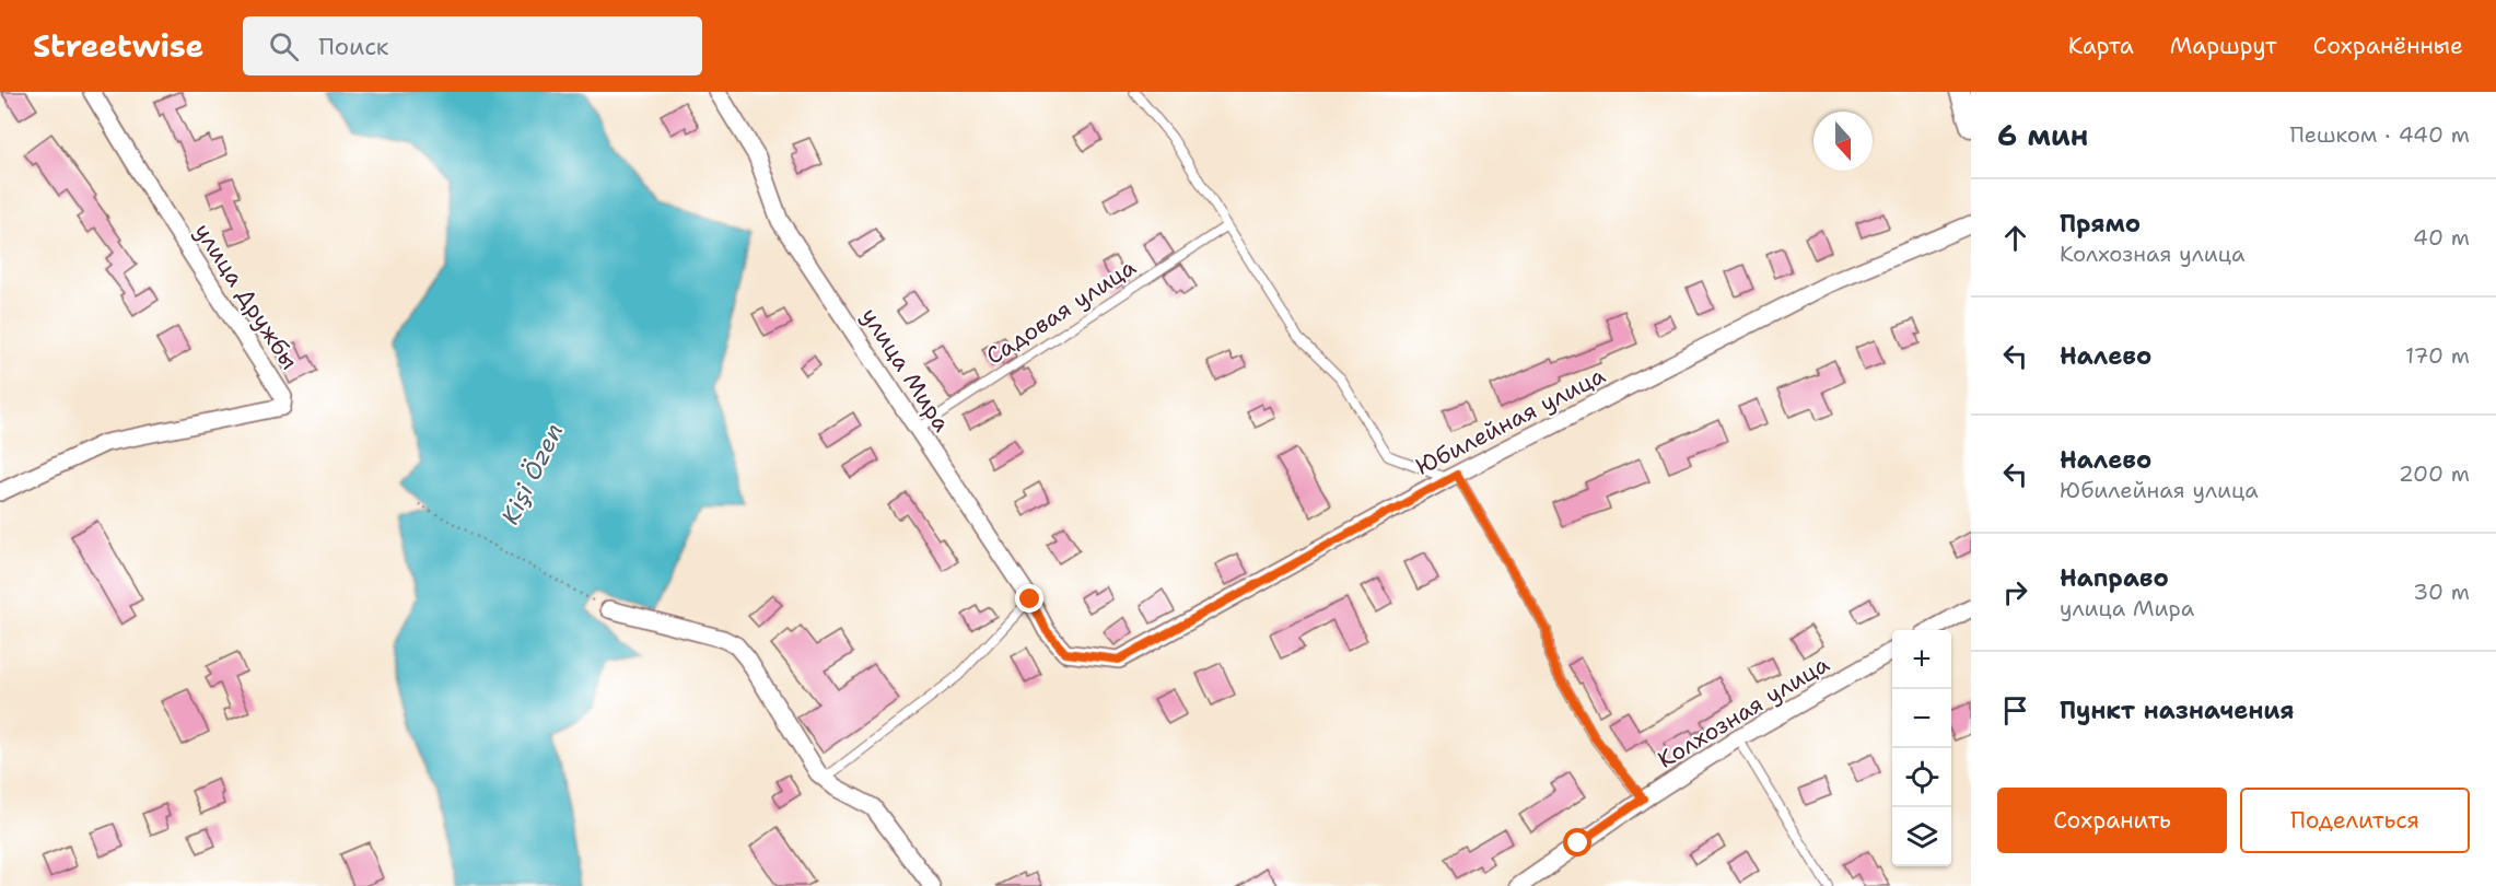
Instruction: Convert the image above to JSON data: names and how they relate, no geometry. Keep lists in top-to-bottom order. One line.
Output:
{"streets":{"street":["улица Дружбы","улица Мира","Юбилейная улица","Колхозная улица"],"lane":["Садовая улица"]},"crossings":[["Садовая улица","улица Мира"],["улица Мира","Юбилейная улица"]],"water":["Kişi Özen"],"north":"bottom","page":{"header":"Streetwise","search":"Поиск","nav":["Карта","Маршрут","Сохранённые"],"heading":["6 мин","Пешком · 440 m"],"list":[["Прямо","Колхозная улица","40 m"],["Налево","170 m"],["Налево","Юбилейная улица","200 m"],["Направо","улица Мира","30 m"],"Пункт назначения"],"map_buttons":["+","−"],"buttons":["Сохранить","Поделиться"]}}
